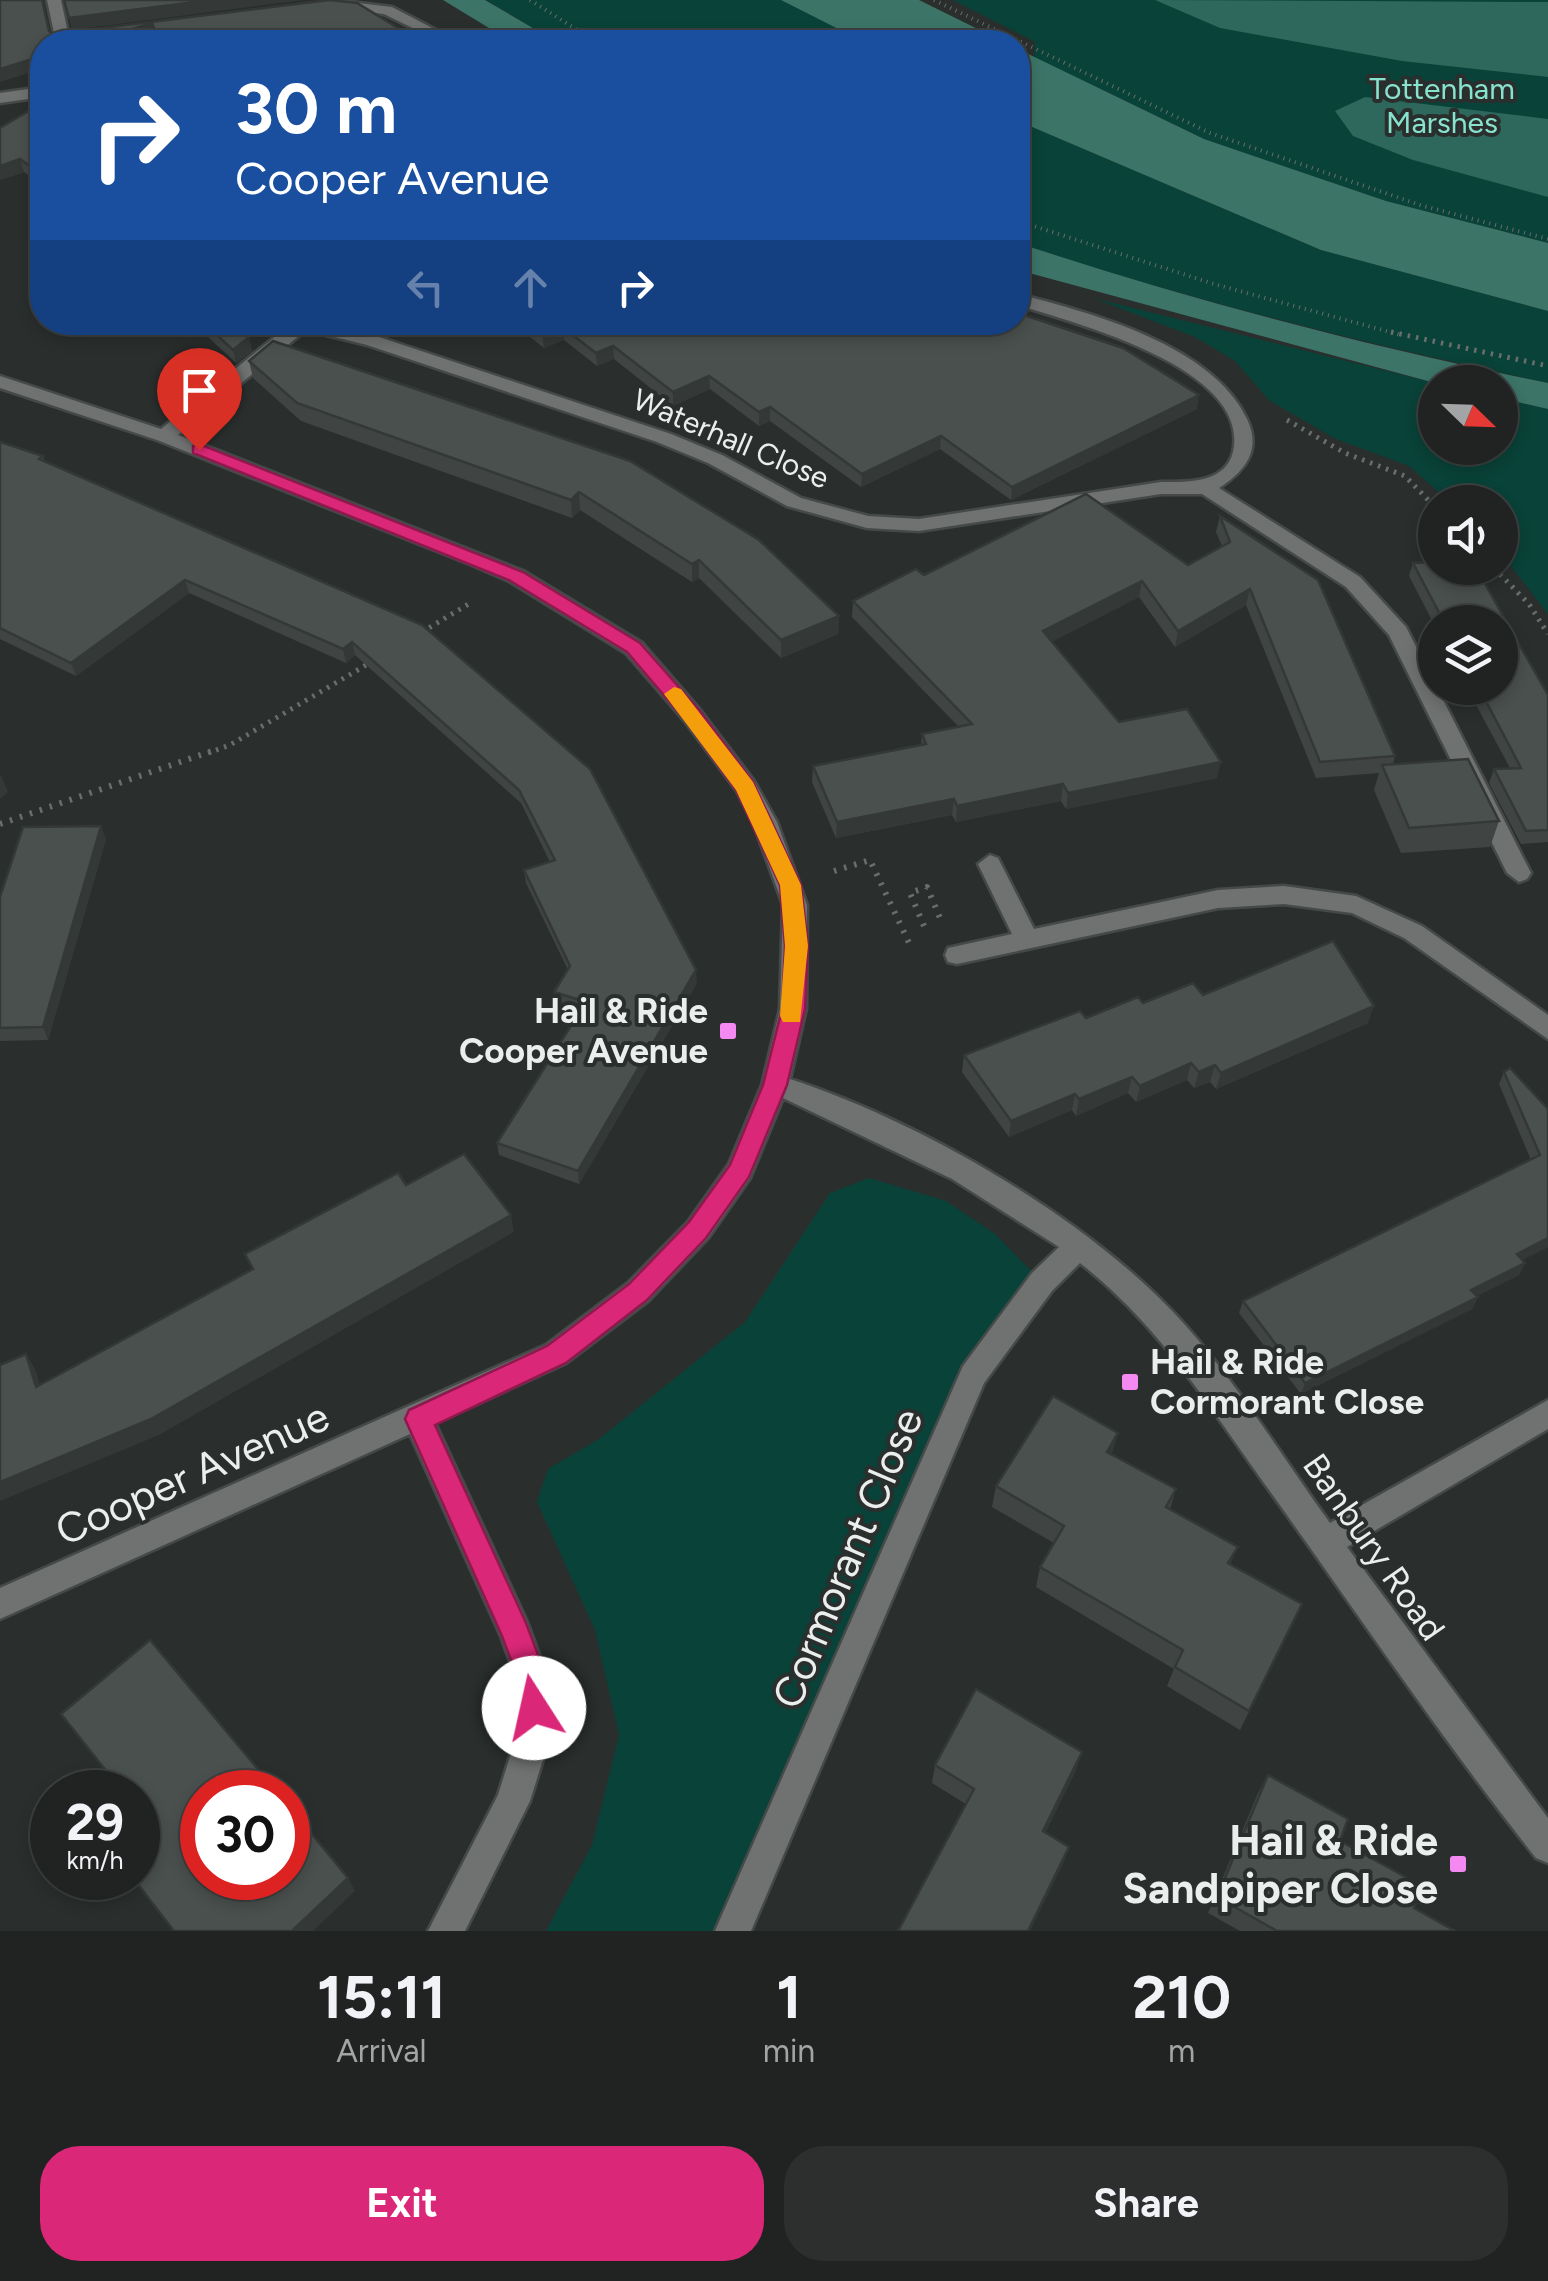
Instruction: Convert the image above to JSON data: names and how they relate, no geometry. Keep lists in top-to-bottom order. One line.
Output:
{"streets":{"street":["Waterhall Close","Cooper Avenue","Banbury Road","Cormorant Close"]},"crossings":[["Cooper Avenue","Banbury Road"],["Banbury Road","Cormorant Close"]],"parks":["Tottenham Marshes"],"places":{"transit":["Hail & Ride Cooper Avenue","Hail & Ride Cormorant Close","Hail & Ride Sandpiper Close"]},"north":"bottom right","page":{"turn":["30 m","Cooper Avenue"],"speed":"29 km/h","limit":"30","eta":["15:11","Arrival","1","min","210","m"],"buttons":["Exit","Share"]}}
